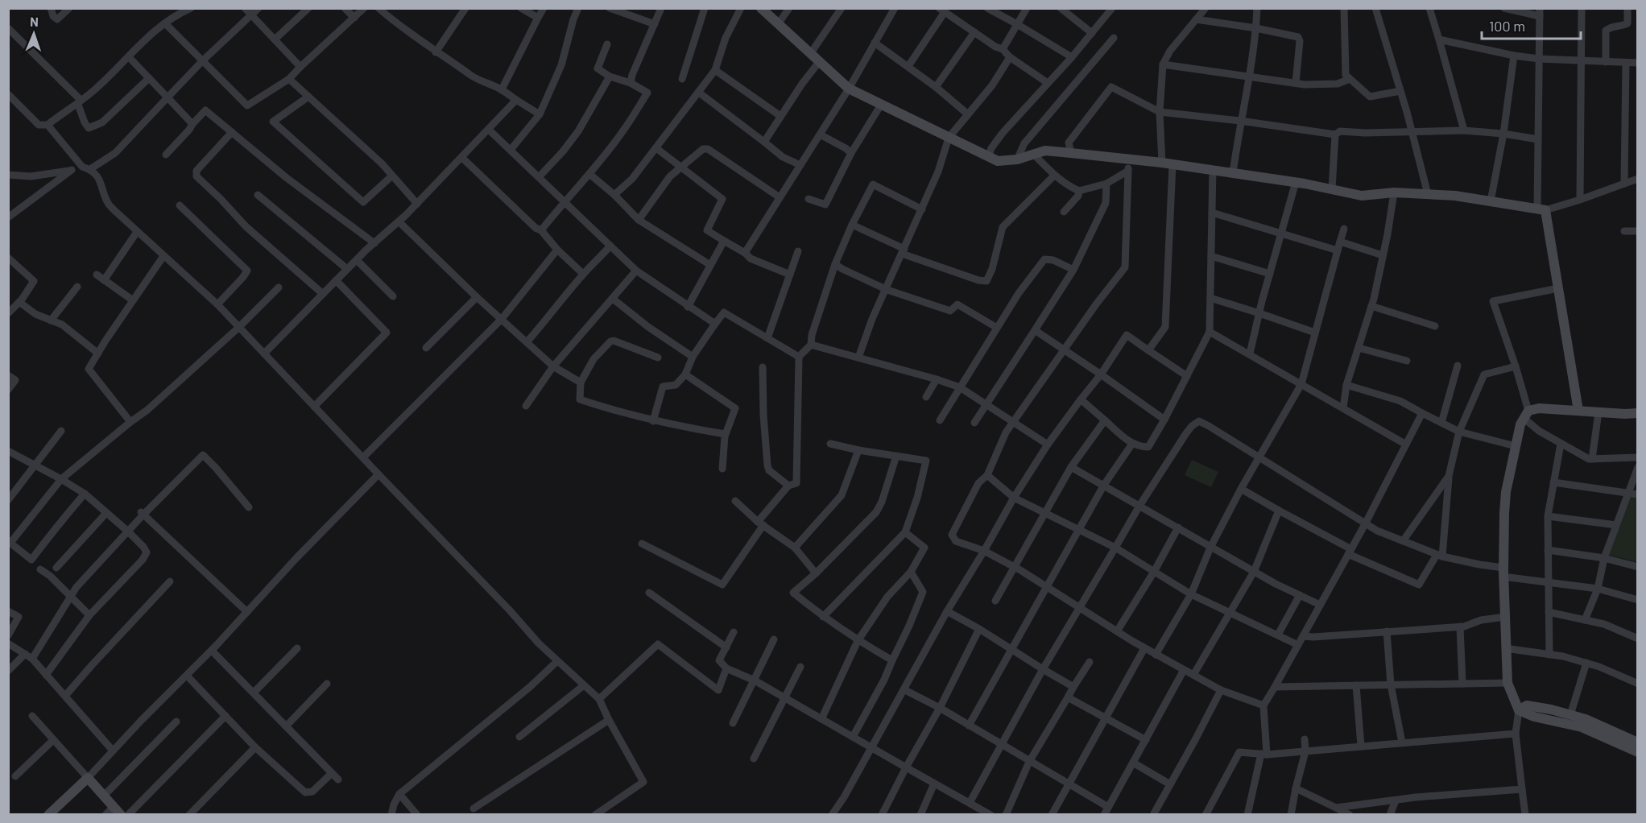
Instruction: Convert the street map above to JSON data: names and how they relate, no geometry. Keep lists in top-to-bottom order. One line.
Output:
{"scale_bar":"100 m","north":"top"}
